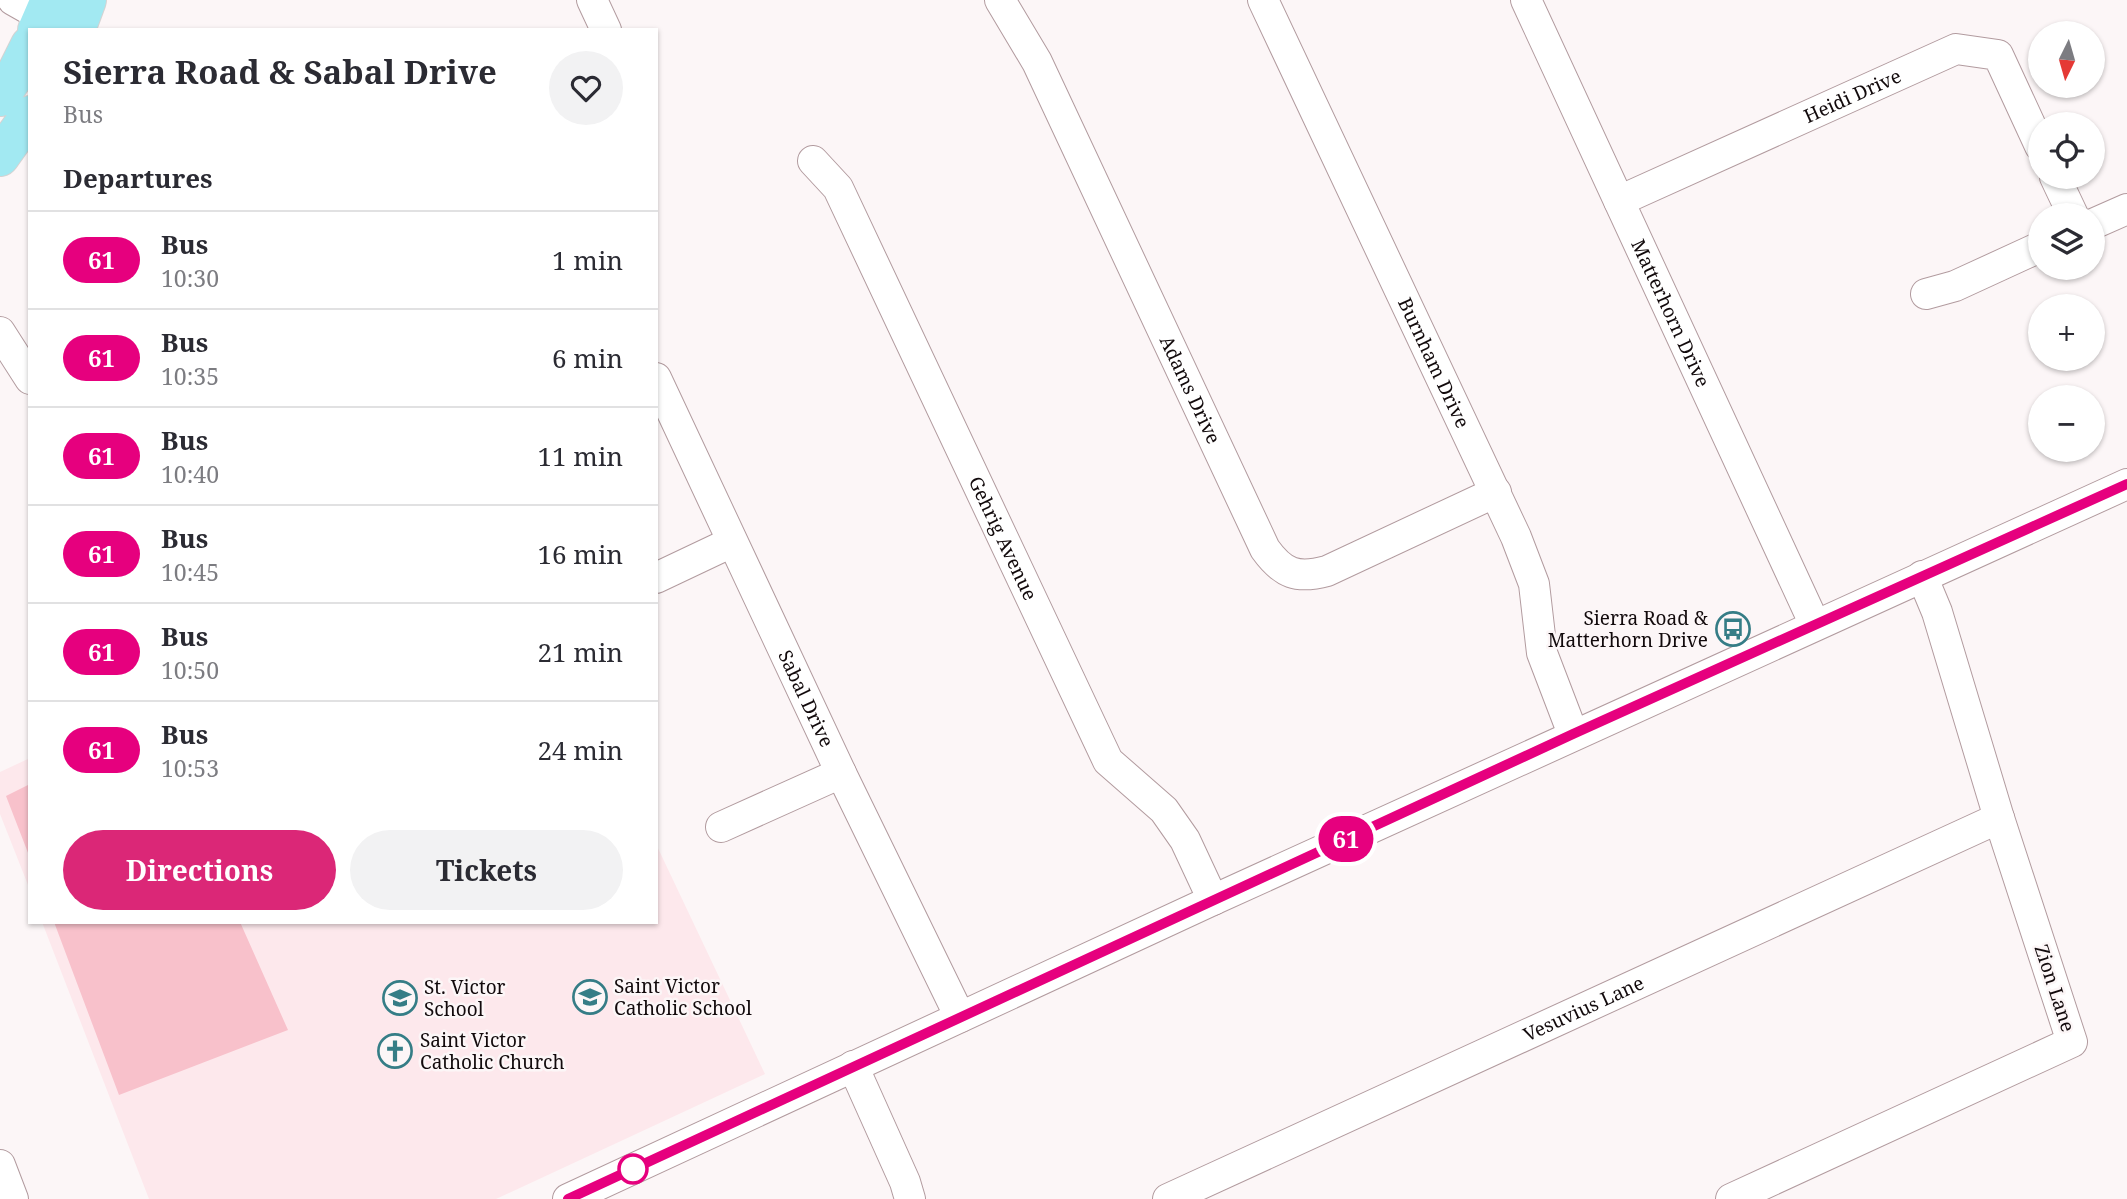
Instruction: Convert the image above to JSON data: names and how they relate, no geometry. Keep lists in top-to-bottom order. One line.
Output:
{"streets":{"street":["Heidi Drive","Matterhorn Drive","Burnham Drive","Adams Drive","Gehrig Avenue","Sabal Drive","Zion Lane","Vesuvius Lane"]},"crossings":[["Heidi Drive","Matterhorn Drive"],["Burnham Drive","Adams Drive"],["Zion Lane","Vesuvius Lane"]],"places":{"bus stop":["Sierra Road & Matterhorn Drive"],"school or university":["Saint Victor Catholic School","St. Victor School"],"church":["Saint Victor Catholic Church"]},"lines":["bus line 61"],"north":"bottom","page":{"on_map":"61","map_buttons":["+","−"],"heading":[["Sierra Road & Sabal Drive","Bus"],"Departures"],"list":[{"mark":"61","name":"Bus","note":"10:30","value":"1 min"},{"mark":"61","name":"Bus","note":"10:35","value":"6 min"},{"mark":"61","name":"Bus","note":"10:40","value":"11 min"},{"mark":"61","name":"Bus","note":"10:45","value":"16 min"},{"mark":"61","name":"Bus","note":"10:50","value":"21 min"},{"mark":"61","name":"Bus","note":"10:53","value":"24 min"}],"buttons":["Directions","Tickets"]}}
